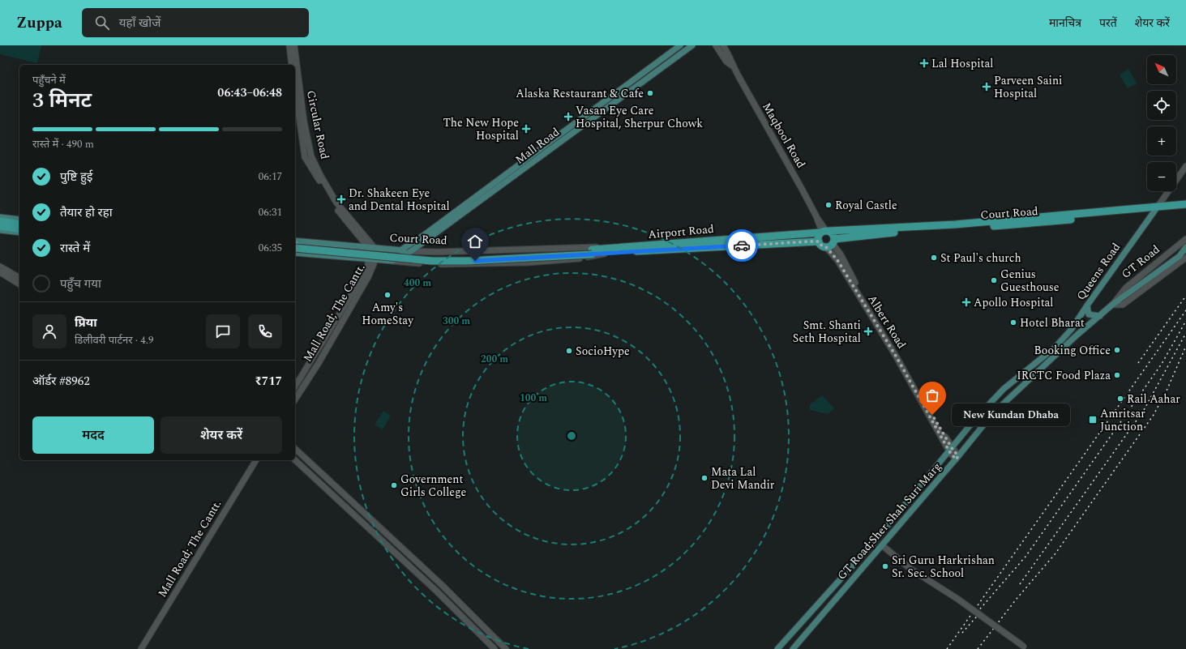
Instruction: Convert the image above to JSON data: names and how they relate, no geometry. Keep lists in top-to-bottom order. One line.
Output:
{"streets":{"highway":["Court Road","Airport Road"],"main road":["Circular Road","Maqbool Road","Mall Road","GT Road","Queens Road","Mall Road; The Cantt.","Albert Road","GT Road;Sher Shah Suri Marg"]},"crossings":[["Circular Road","Court Road"],["Circular Road","Mall Road; The Cantt."],["Maqbool Road","Court Road"],["Maqbool Road","Airport Road"],["Mall Road","Court Road"],["Court Road","Airport Road"],["Court Road","Queens Road"],["Court Road","Mall Road; The Cantt."],["Court Road","Albert Road"],["GT Road","GT Road;Sher Shah Suri Marg"],["Queens Road","GT Road;Sher Shah Suri Marg"],["Albert Road","GT Road;Sher Shah Suri Marg"]],"places":{"health":["Lal Hospital","Parveen Saini Hospital","Vasan Eye Care Hospital, Sherpur Chowk","The New Hope Hospital","Dr. Shakeen Eye and Dental Hospital","Apollo Hospital","Smt. Shanti Seth Hospital"],"other":["Alaska Restaurant & Cafe","Royal Castle","St Paul's church","Genius Guesthouse","Amy's HomeStay","Hotel Bharat","Booking Office","SocioHype","IRCTC Food Plaza","Rail Aahar","New Kundan Dhaba","Mata Lal Devi Mandir","Government Girls College","Sri Guru Harkrishan Sr. Sec. School"],"transit":["Amritsar Junction"]},"north":"top left","page":{"header":"Zuppa","search":"यहाँ खोजें","nav":["मानचित्र","परतें","शेयर करें"],"map_buttons":["+","−"],"heading":["3 मिनट","पहुँचने में","06:43–06:48"],"panel":["प्रिया","डिलीवरी पार्टनर · 4.9","ऑर्डर #8962","₹717"],"bar":"रास्ते में · 490 m","list":[["पुष्टि हुई","06:17"],["तैयार हो रहा","06:31"],["रास्ते में","06:35"],"पहुँच गया"],"bubble":"New Kundan Dhaba","buttons":["मदद","शेयर करें"]},"rings":["400 m","300 m","200 m","100 m"]}
